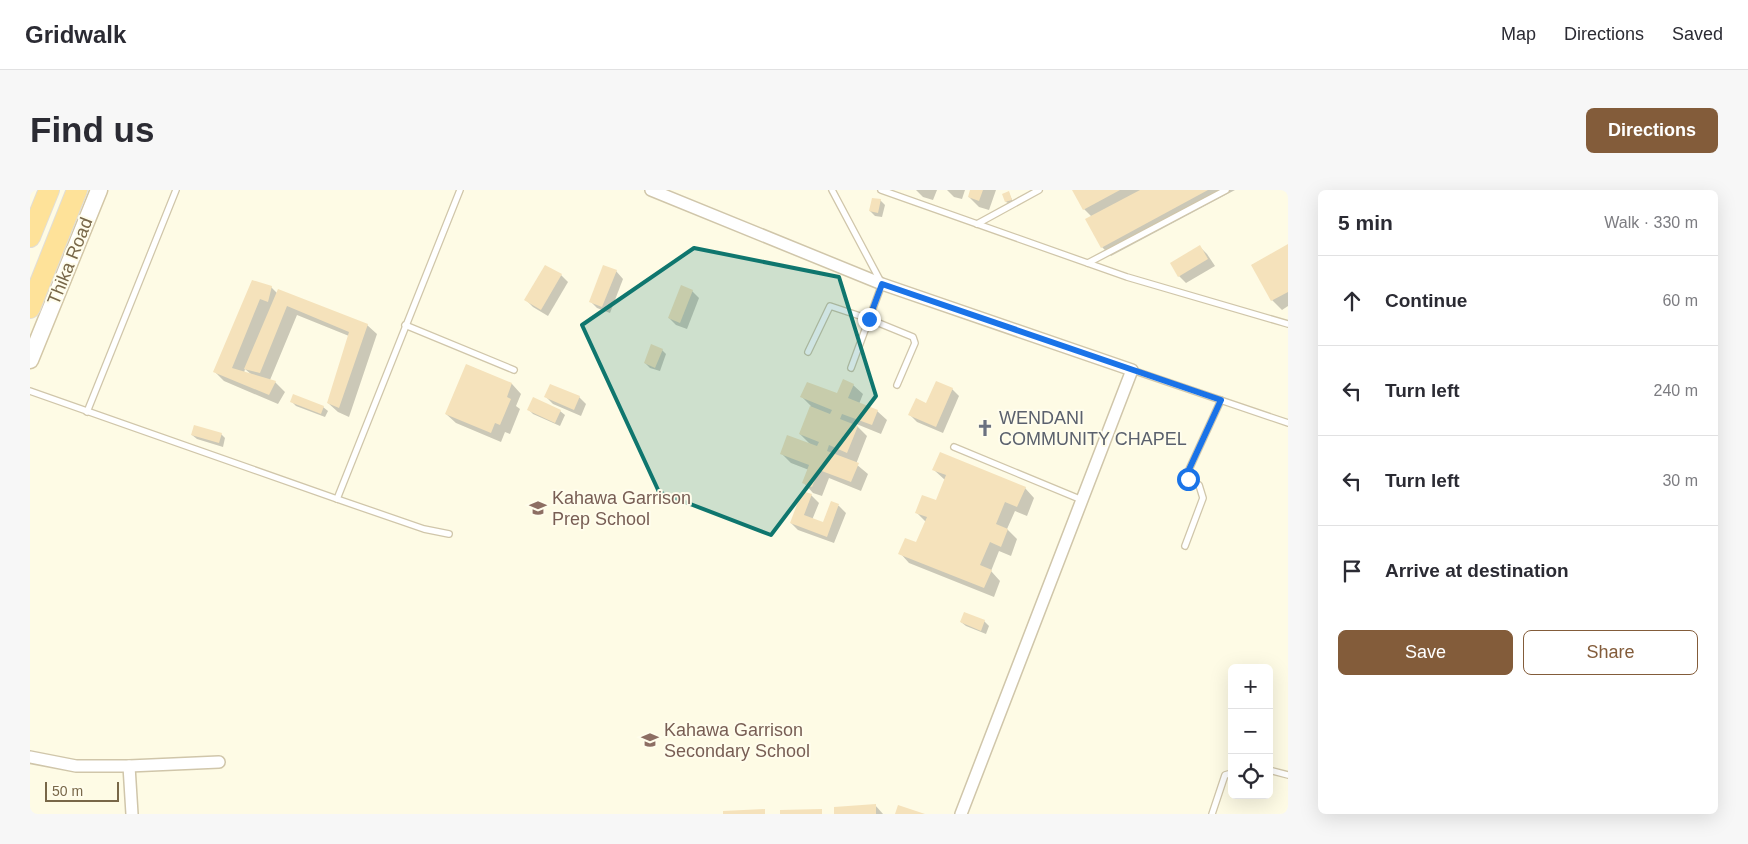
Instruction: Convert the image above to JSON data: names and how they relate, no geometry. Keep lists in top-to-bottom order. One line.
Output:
{"streets":{"highway":["Thika Road"]},"places":{"church":["WENDANI COMMUNITY CHAPEL"],"school or university":["Kahawa Garrison Prep School","Kahawa Garrison Secondary School"]},"scale_bar":"50 m","page":{"header":"Gridwalk","nav":["Map","Directions","Saved"],"buttons":["Directions",["Save","Share"]],"title":"Find us","heading":["5 min","Walk · 330 m"],"list":[["Continue","60 m"],["Turn left","240 m"],["Turn left","30 m"],"Arrive at destination"],"map_buttons":["+","−"],"scale":"50 m"}}
